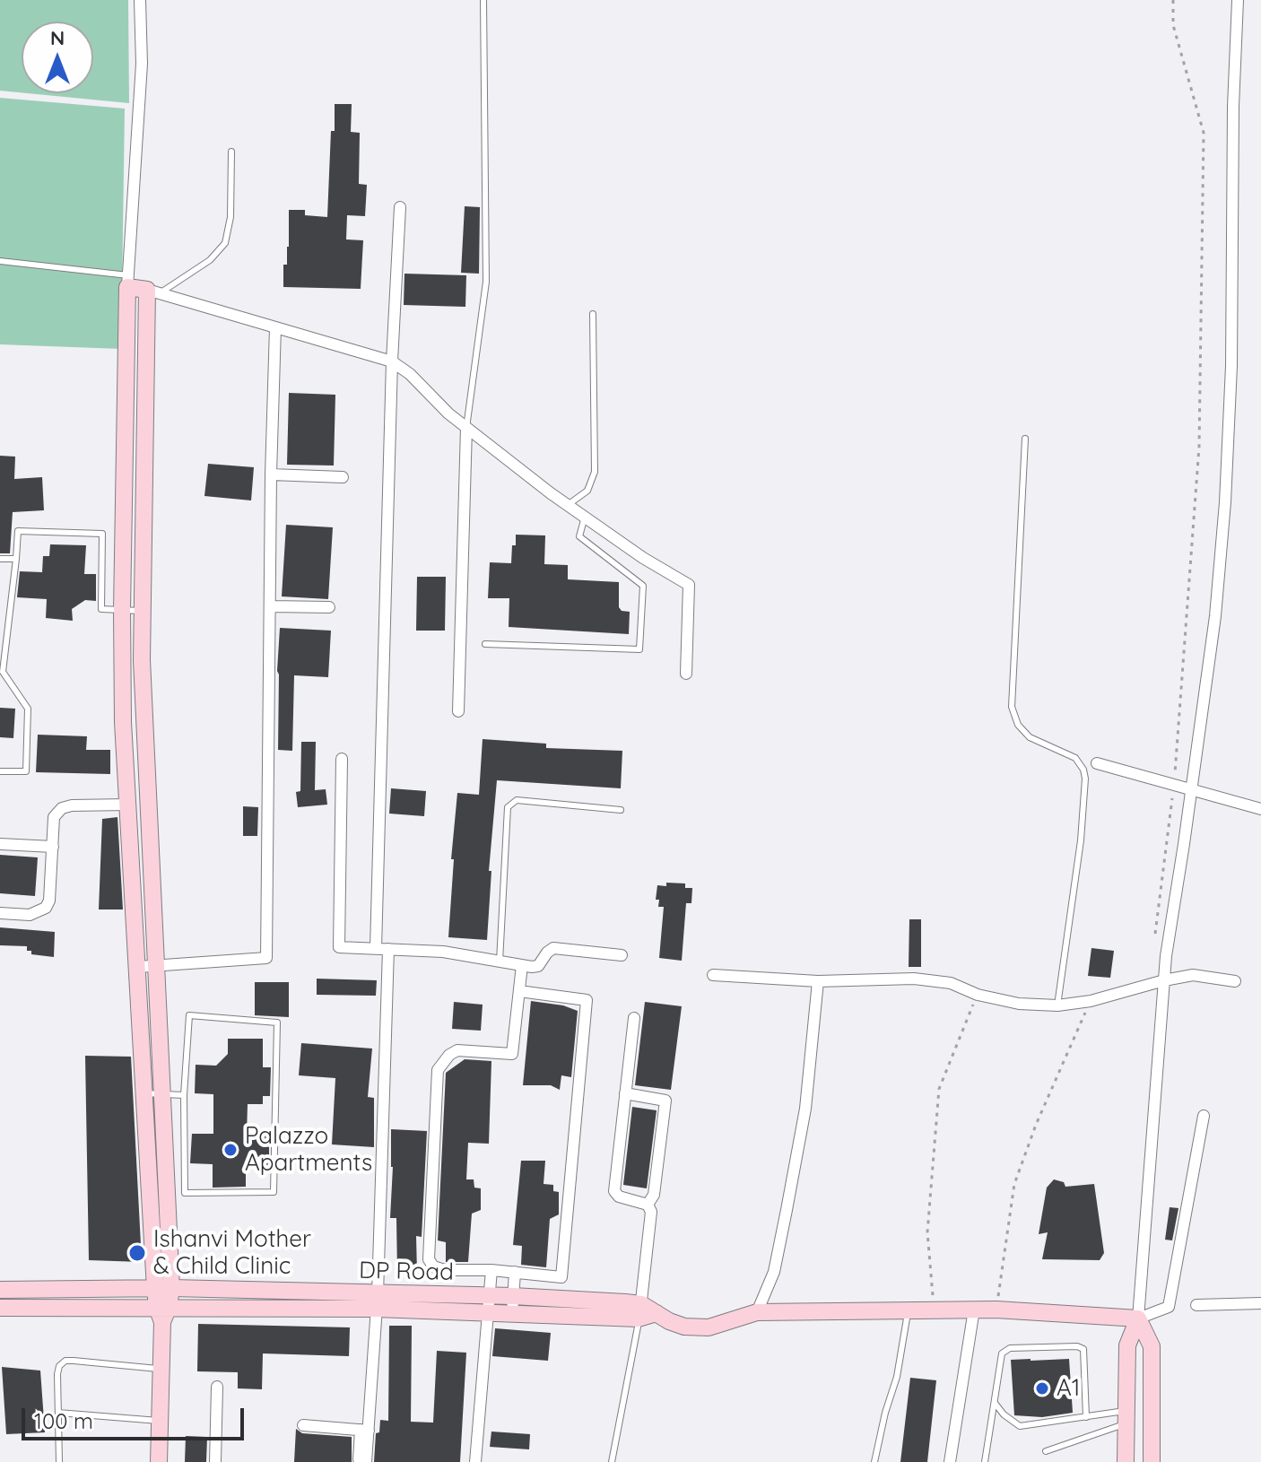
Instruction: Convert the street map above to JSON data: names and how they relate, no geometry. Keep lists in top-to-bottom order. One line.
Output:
{"streets":{"street":["DP Road"]},"places":["Palazzo Apartments","Ishanvi Mother & Child Clinic","A1"],"scale_bar":"100 m","north":"top"}
